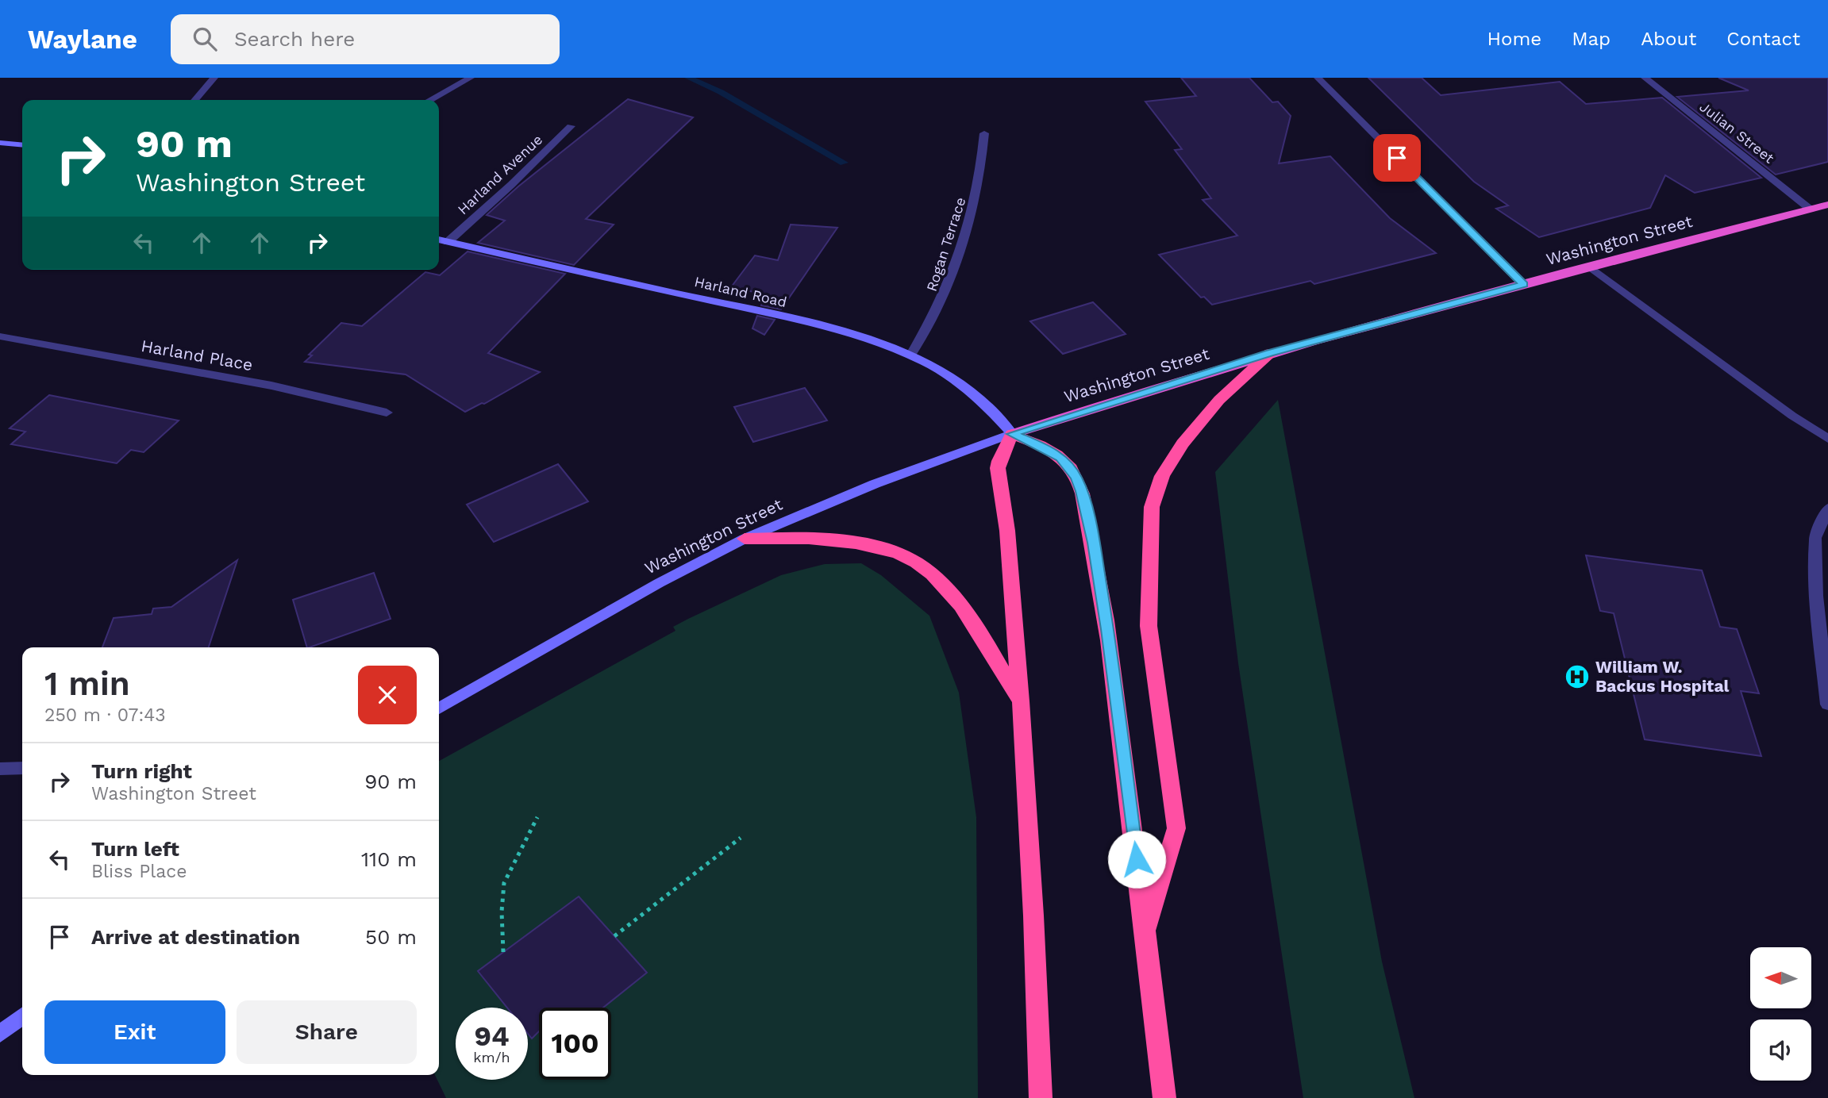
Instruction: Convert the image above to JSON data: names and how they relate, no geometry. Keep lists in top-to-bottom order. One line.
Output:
{"streets":{"highway":["Washington Street"],"main road":["Harland Road"],"street":["Julian Street","Harland Avenue","Rogan Terrace","Harland Place"]},"crossings":[["Julian Street","Washington Street"],["Harland Avenue","Harland Road"],["Washington Street","Harland Road"],["Rogan Terrace","Harland Road"]],"places":{"hospital":["William W. Backus Hospital"]},"north":"left","page":{"header":"Waylane","search":"Search here","nav":["Home","Map","About","Contact"],"turn":["90 m","Washington Street"],"heading":["1 min","250 m · 07:43"],"list":[{"name":"Turn right","note":"Washington Street","value":"90 m"},{"name":"Turn left","note":"Bliss Place","value":"110 m"},{"name":"Arrive at destination","value":"50 m"}],"buttons":["Exit","Share"],"speed":"94 km/h","limit":"100"}}
